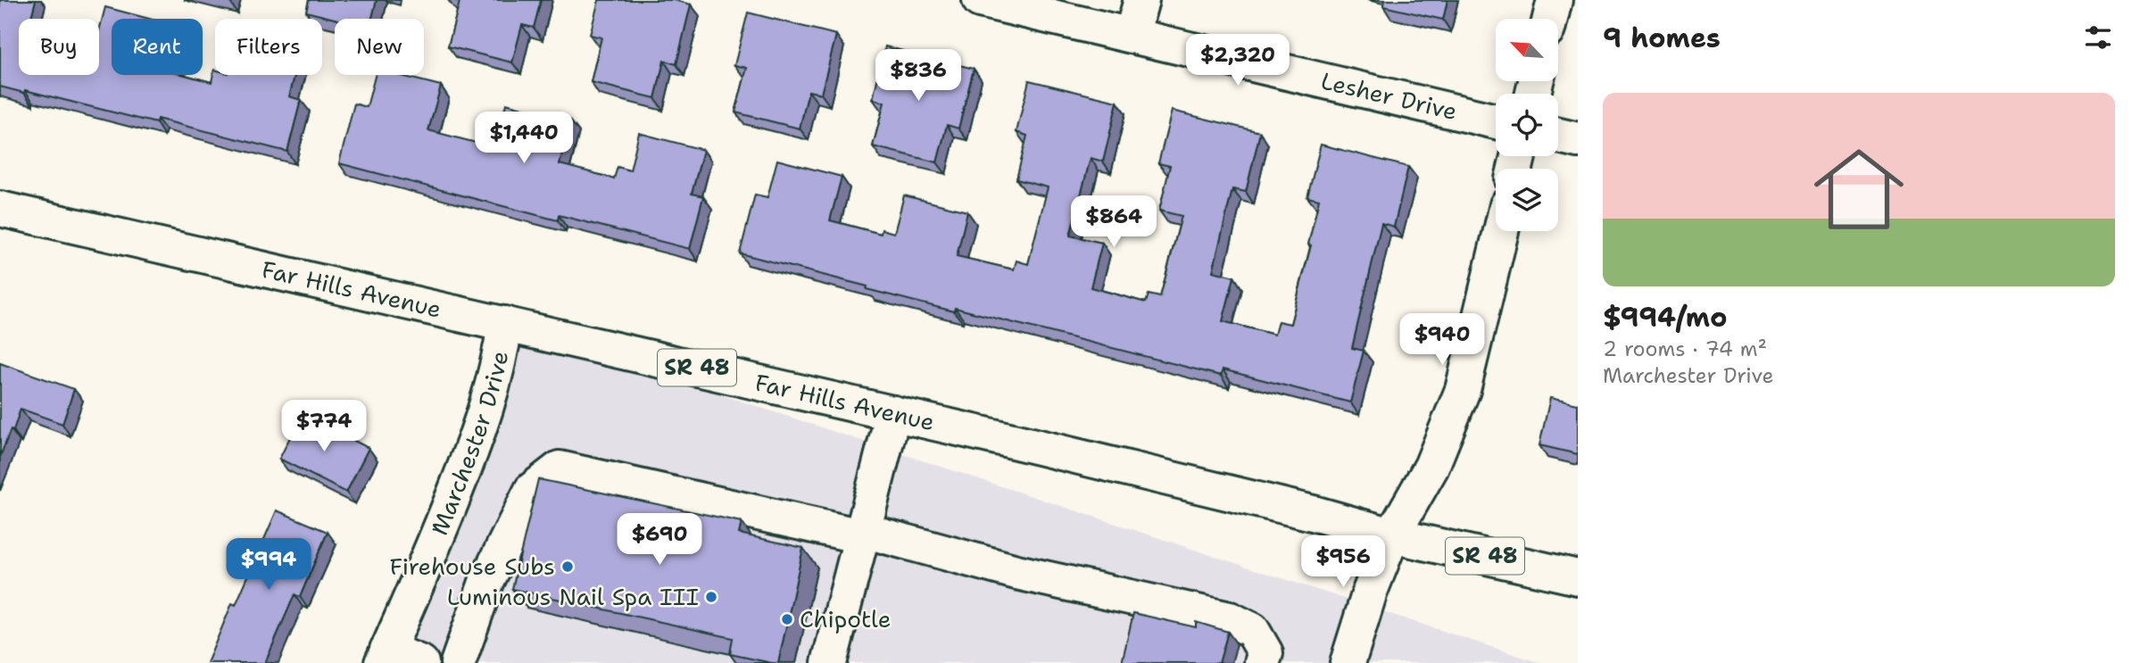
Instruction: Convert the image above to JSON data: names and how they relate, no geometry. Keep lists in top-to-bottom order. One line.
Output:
{"streets":{"main road":["Lesher Drive","Far Hills Avenue","SR 48","Marchester Drive"]},"crossings":[["Far Hills Avenue","Marchester Drive"]],"places":["Firehouse Subs","Luminous Nail Spa III","Chipotle"],"north":"top left","page":{"heading":"9 homes","chip":["Buy","Rent","Filters","New"],"price":["$2,320","$836","$1,440","$864","$940","$774","$690","$956","$994"],"list":[{"name":"$994/mo","note":"2 rooms · 74 m² · Marchester Drive"}]}}
